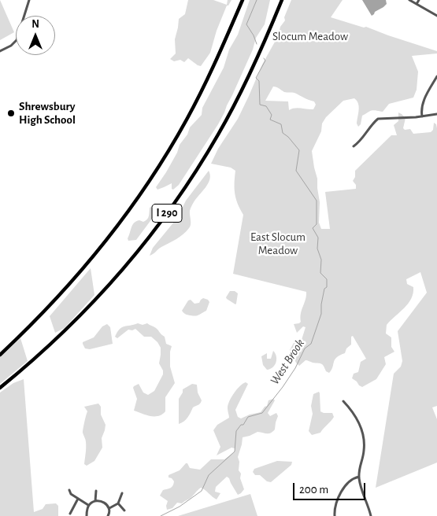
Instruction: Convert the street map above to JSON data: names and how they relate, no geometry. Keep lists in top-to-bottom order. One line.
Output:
{"streets":{"highway":["I 290"]},"water":["West Brook"],"parks":["Slocum Meadow","East Slocum Meadow"],"places":["Shrewsbury High School"],"scale_bar":"200 m","north":"top"}
